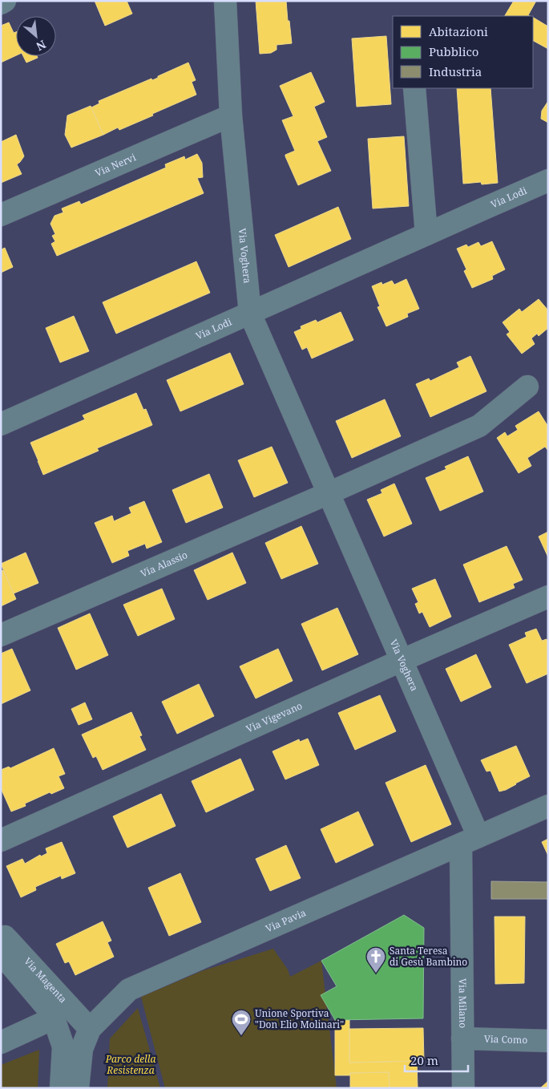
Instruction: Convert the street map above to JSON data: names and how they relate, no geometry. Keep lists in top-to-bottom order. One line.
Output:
{"streets":{"street":["Via Nervi","Via Lodi","Via Voghera","Via Alassio","Via Vigevano","Via Pavia","Via Magenta","Via Milano","Via Como"]},"crossings":[["Via Nervi","Via Voghera"],["Via Lodi","Via Voghera"],["Via Voghera","Via Alassio"],["Via Voghera","Via Vigevano"],["Via Voghera","Via Pavia"],["Via Voghera","Via Milano"],["Via Pavia","Via Magenta"],["Via Pavia","Via Milano"],["Via Milano","Via Como"]],"parks":["Parco della Resistenza"],"places":{"church":["Santa Teresa di Gesù Bambino"],"sports":["Unione Sportiva \"Don Elio Molinari\""]},"legend":["Abitazioni","Pubblico","Industria"],"scale_bar":"20 m","north":"bottom right"}
